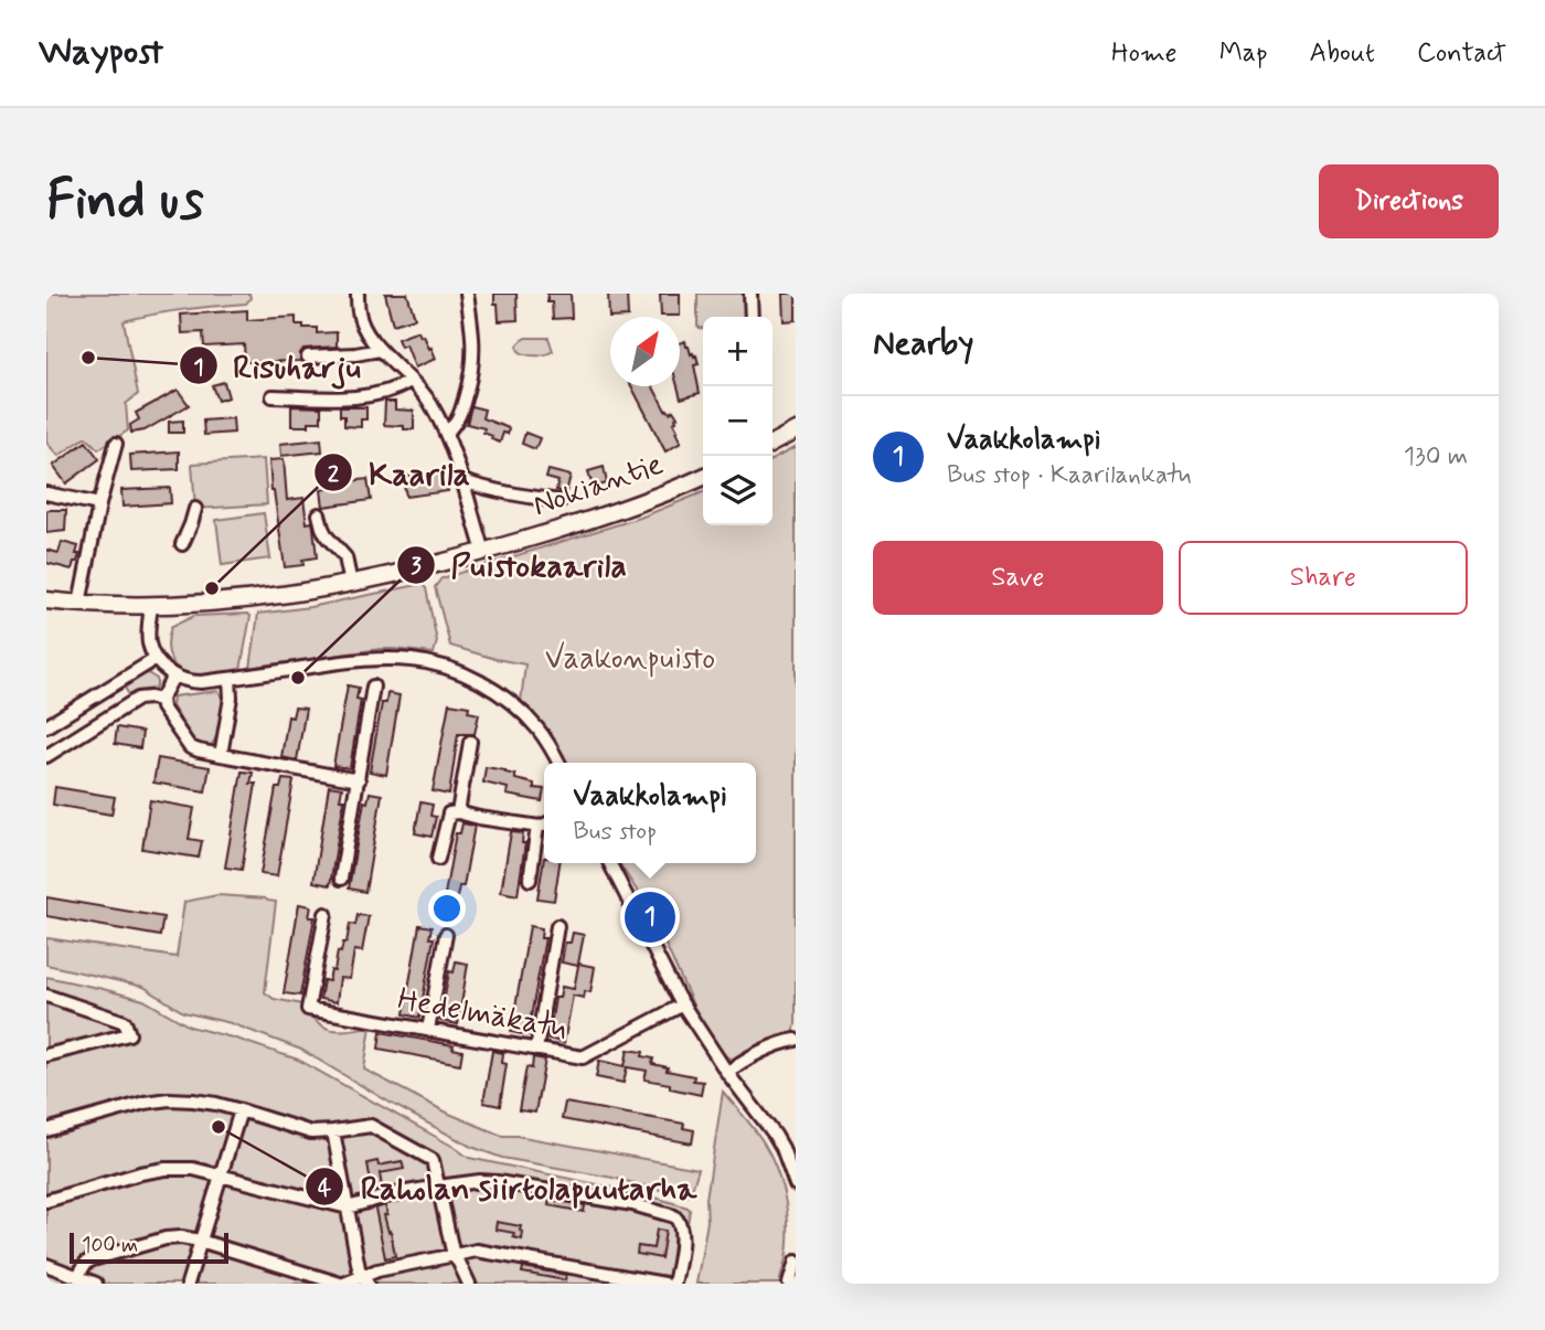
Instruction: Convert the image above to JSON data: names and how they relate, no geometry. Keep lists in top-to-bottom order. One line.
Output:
{"streets":{"main road":["Nokiantie"],"street":["Hedelmäkatu"]},"parks":["Vaakonpuisto"],"places":["Risuharju","Kaarila","Puistokaarila","Raholan siirtolapuutarha"],"scale_bar":"100 m","north":"top right","page":{"header":"Waypost","nav":["Home","Map","About","Contact"],"buttons":["Directions",["Save","Share"]],"title":"Find us","heading":"Nearby","map_buttons":["+","−"],"list":[{"mark":"1","name":"Vaakkolampi","note":"Bus stop · Kaarilankatu","value":"130 m"}],"popup":["Vaakkolampi","Bus stop"],"pins":"1","scale":"100 m"}}
